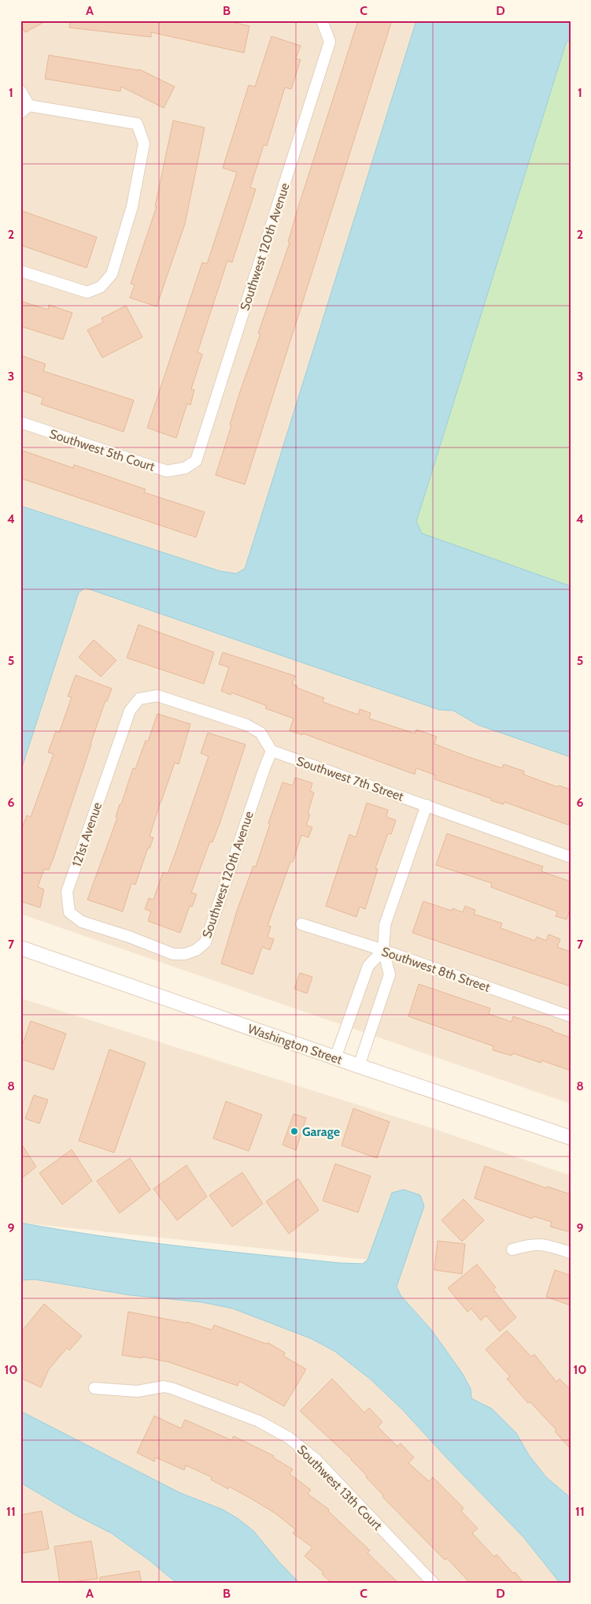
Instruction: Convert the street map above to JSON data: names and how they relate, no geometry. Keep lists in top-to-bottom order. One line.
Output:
{"streets":{"street":["Southwest 120th Avenue","Southwest 5th Court","Southwest 7th Street","121st Avenue","Southwest 8th Street","Washington Street","Southwest 13th Court"]},"crossings":[["Southwest 120th Avenue","Southwest 5th Court"],["Southwest 120th Avenue","Southwest 7th Street"],["Southwest 120th Avenue","121st Avenue"],["Southwest 7th Street","121st Avenue"]],"places":["Garage"],"grid":{"columns":["A","B","C","D"],"rows":["1","2","3","4","5","6","7","8","9","10","11"]}}
